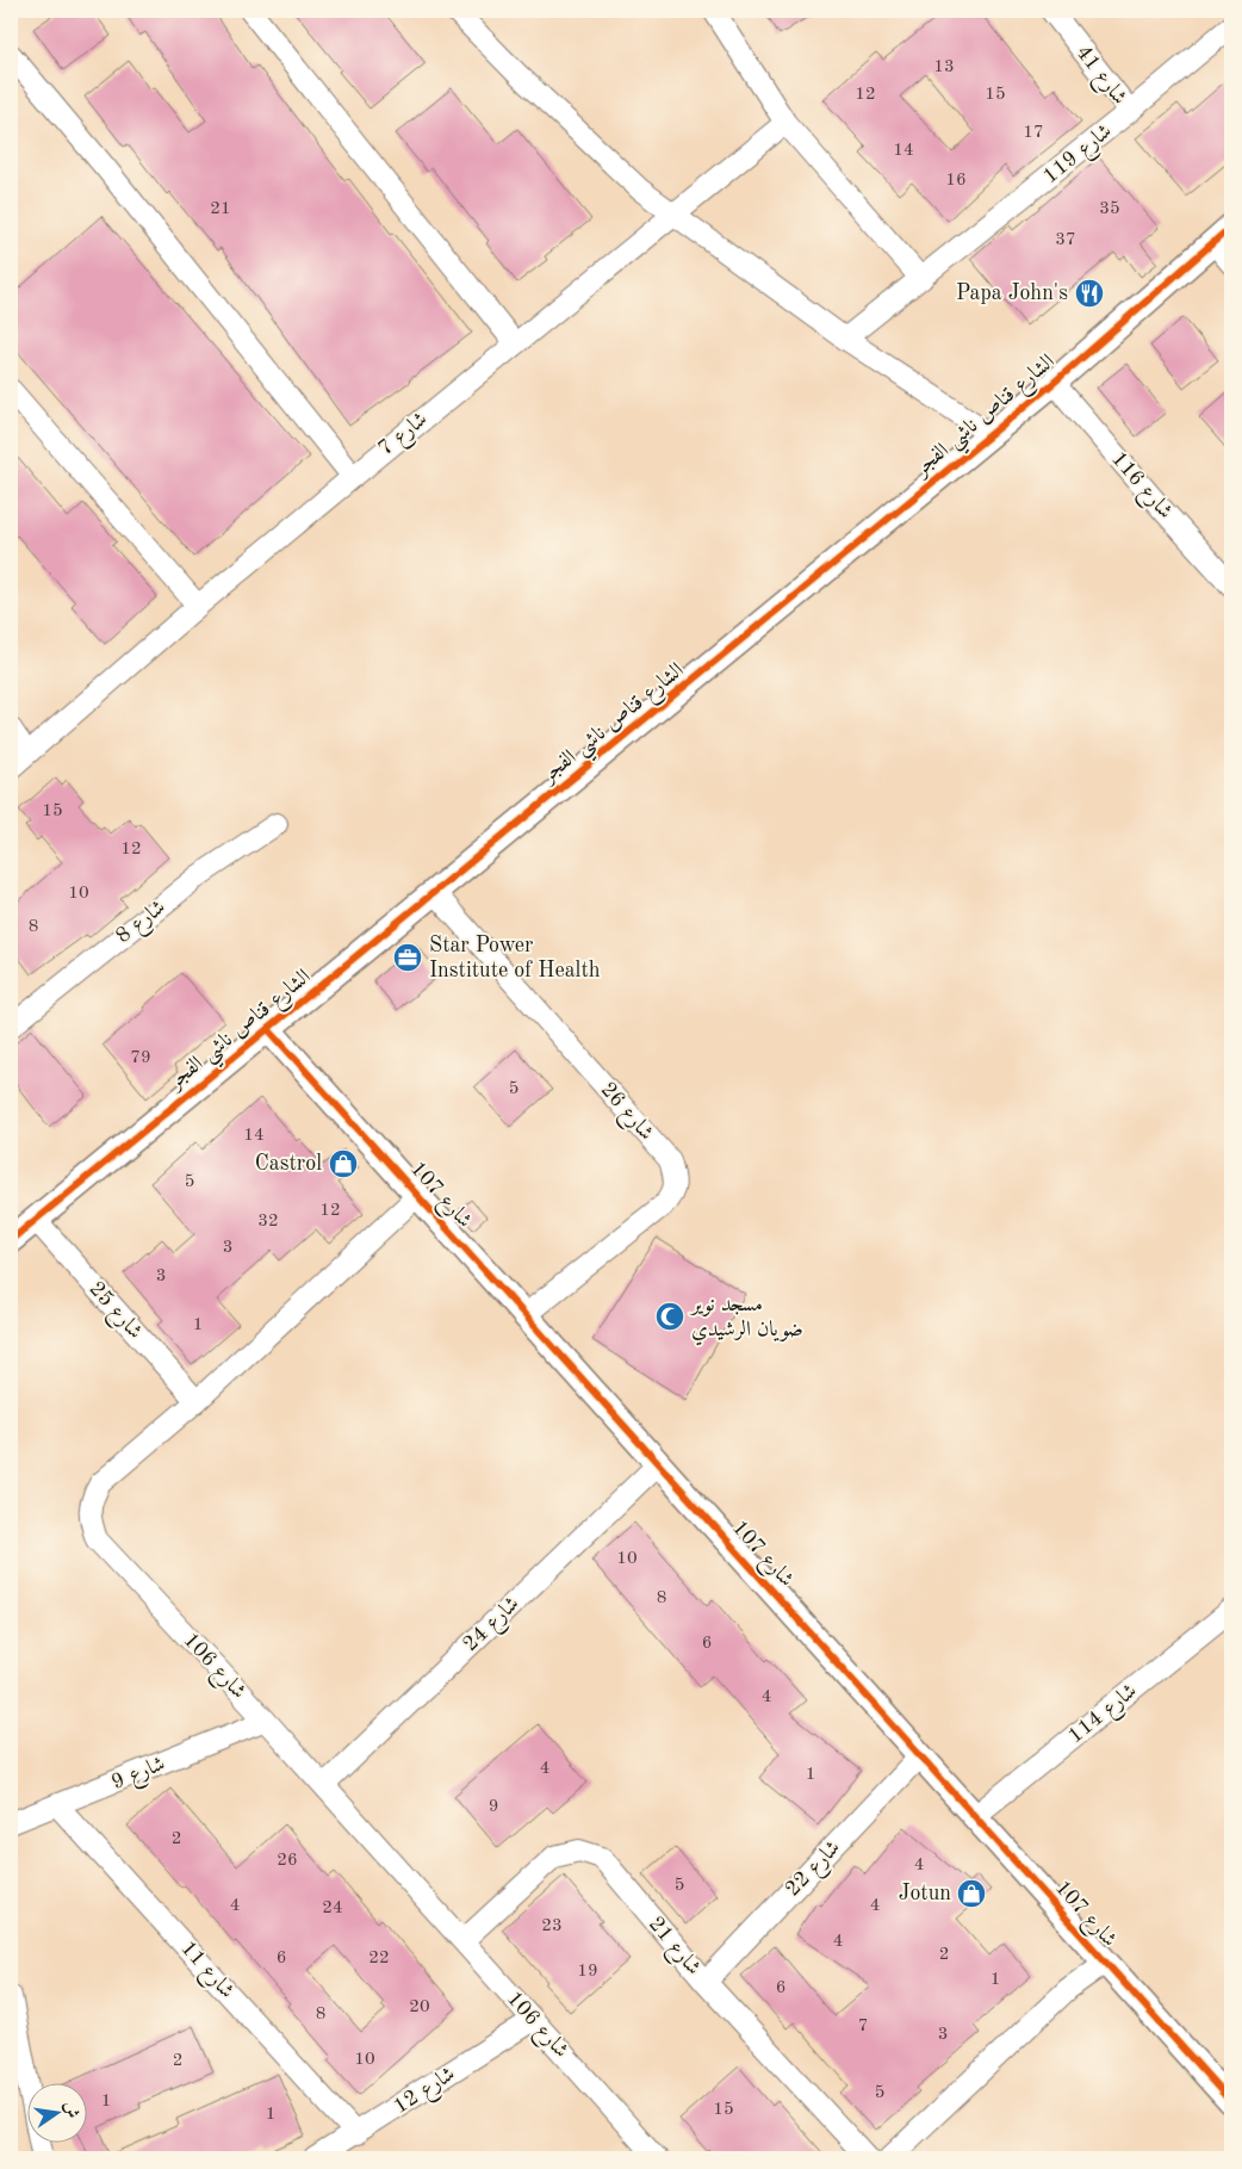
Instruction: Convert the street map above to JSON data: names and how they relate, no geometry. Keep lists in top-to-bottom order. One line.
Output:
{"streets":{"street":["شارع 41","شارع 119","الشارع قناص ناشي الفجر","شارع 7","شارع 116","شارع 8","شارع 26","شارع 107","شارع 25","شارع 24","شارع 106","شارع 114","شارع 9","شارع 22","شارع 21","شارع 11","شارع 12"]},"crossings":[["شارع 41","شارع 119"],["الشارع قناص ناشي الفجر","شارع 116"],["الشارع قناص ناشي الفجر","شارع 26"],["الشارع قناص ناشي الفجر","شارع 107"],["الشارع قناص ناشي الفجر","شارع 25"],["شارع 26","شارع 107"],["شارع 107","شارع 24"],["شارع 107","شارع 106"],["شارع 107","شارع 114"],["شارع 107","شارع 22"],["شارع 25","شارع 106"],["شارع 24","شارع 106"],["شارع 106","شارع 9"],["شارع 106","شارع 21"],["شارع 106","شارع 12"],["شارع 9","شارع 11"],["شارع 22","شارع 21"],["شارع 11","شارع 12"]],"places":{"restaurant":["Papa John's"],"office":["Star Power Institute of Health"],"shop":["Castrol","Jotun"],"mosque":["مسجد نوير ضويان الرشيدي"]},"house_numbers":["13","12","15","17","14","16","21","35","37","15","12","10","8","79","5","14","5","12","32","3","3","1","10","8","6","4","4","1","9","2","26","4","5","4","4","24","23","4","2","6","22","19","1","6","20","8","7","3","10","2","5","1","15","1"],"north":"right"}
